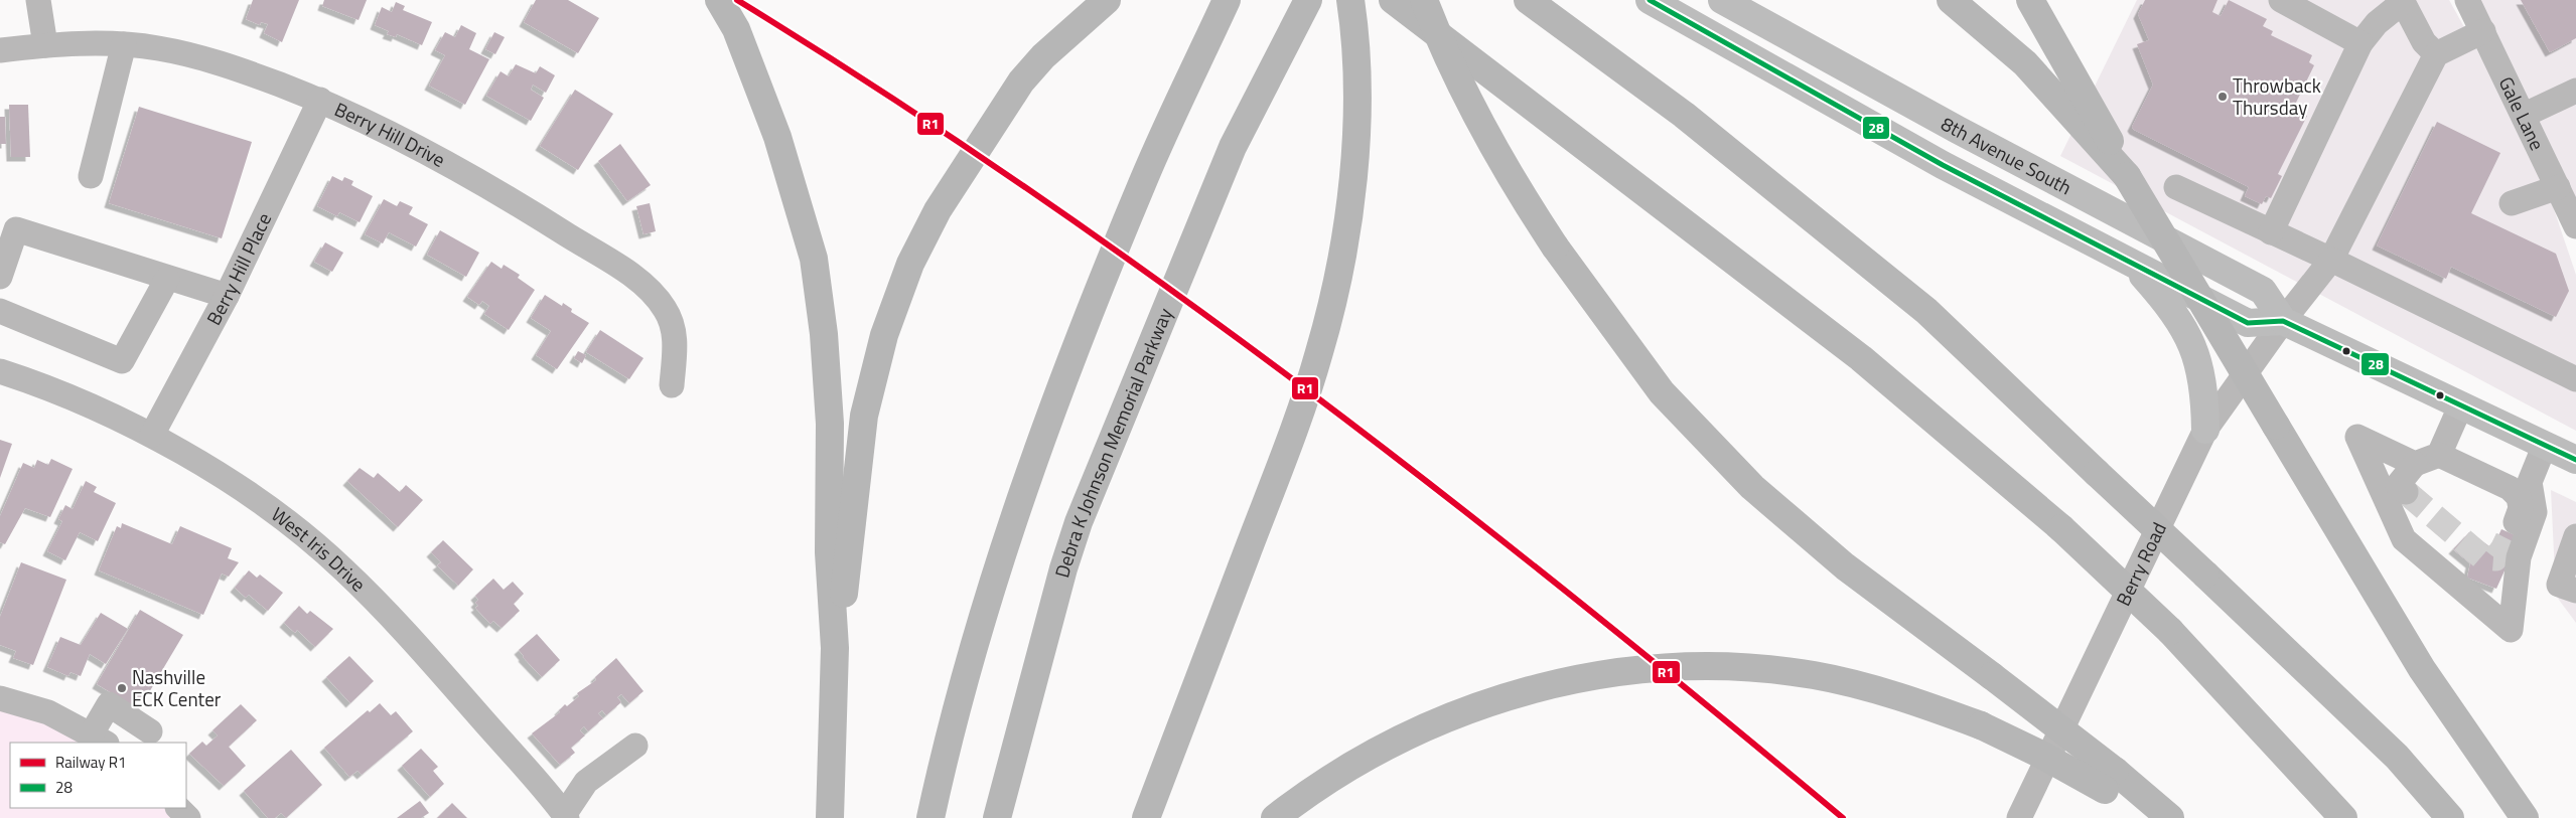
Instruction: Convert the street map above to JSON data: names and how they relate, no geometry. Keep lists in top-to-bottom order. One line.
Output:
{"streets":{"highway":["Debra K Johnson Memorial Parkway"],"main road":["8th Avenue South"],"street":["Gale Lane","Berry Hill Drive","Berry Hill Place","West Iris Drive","Berry Road"]},"crossings":[["Berry Hill Drive","Berry Hill Place"],["8th Avenue South","Berry Road"],["Berry Hill Place","West Iris Drive"]],"places":["Throwback Thursday","Nashville ECK Center"],"lines":["rail line R1","transit line 28"],"legend":["Railway R1","28"]}
